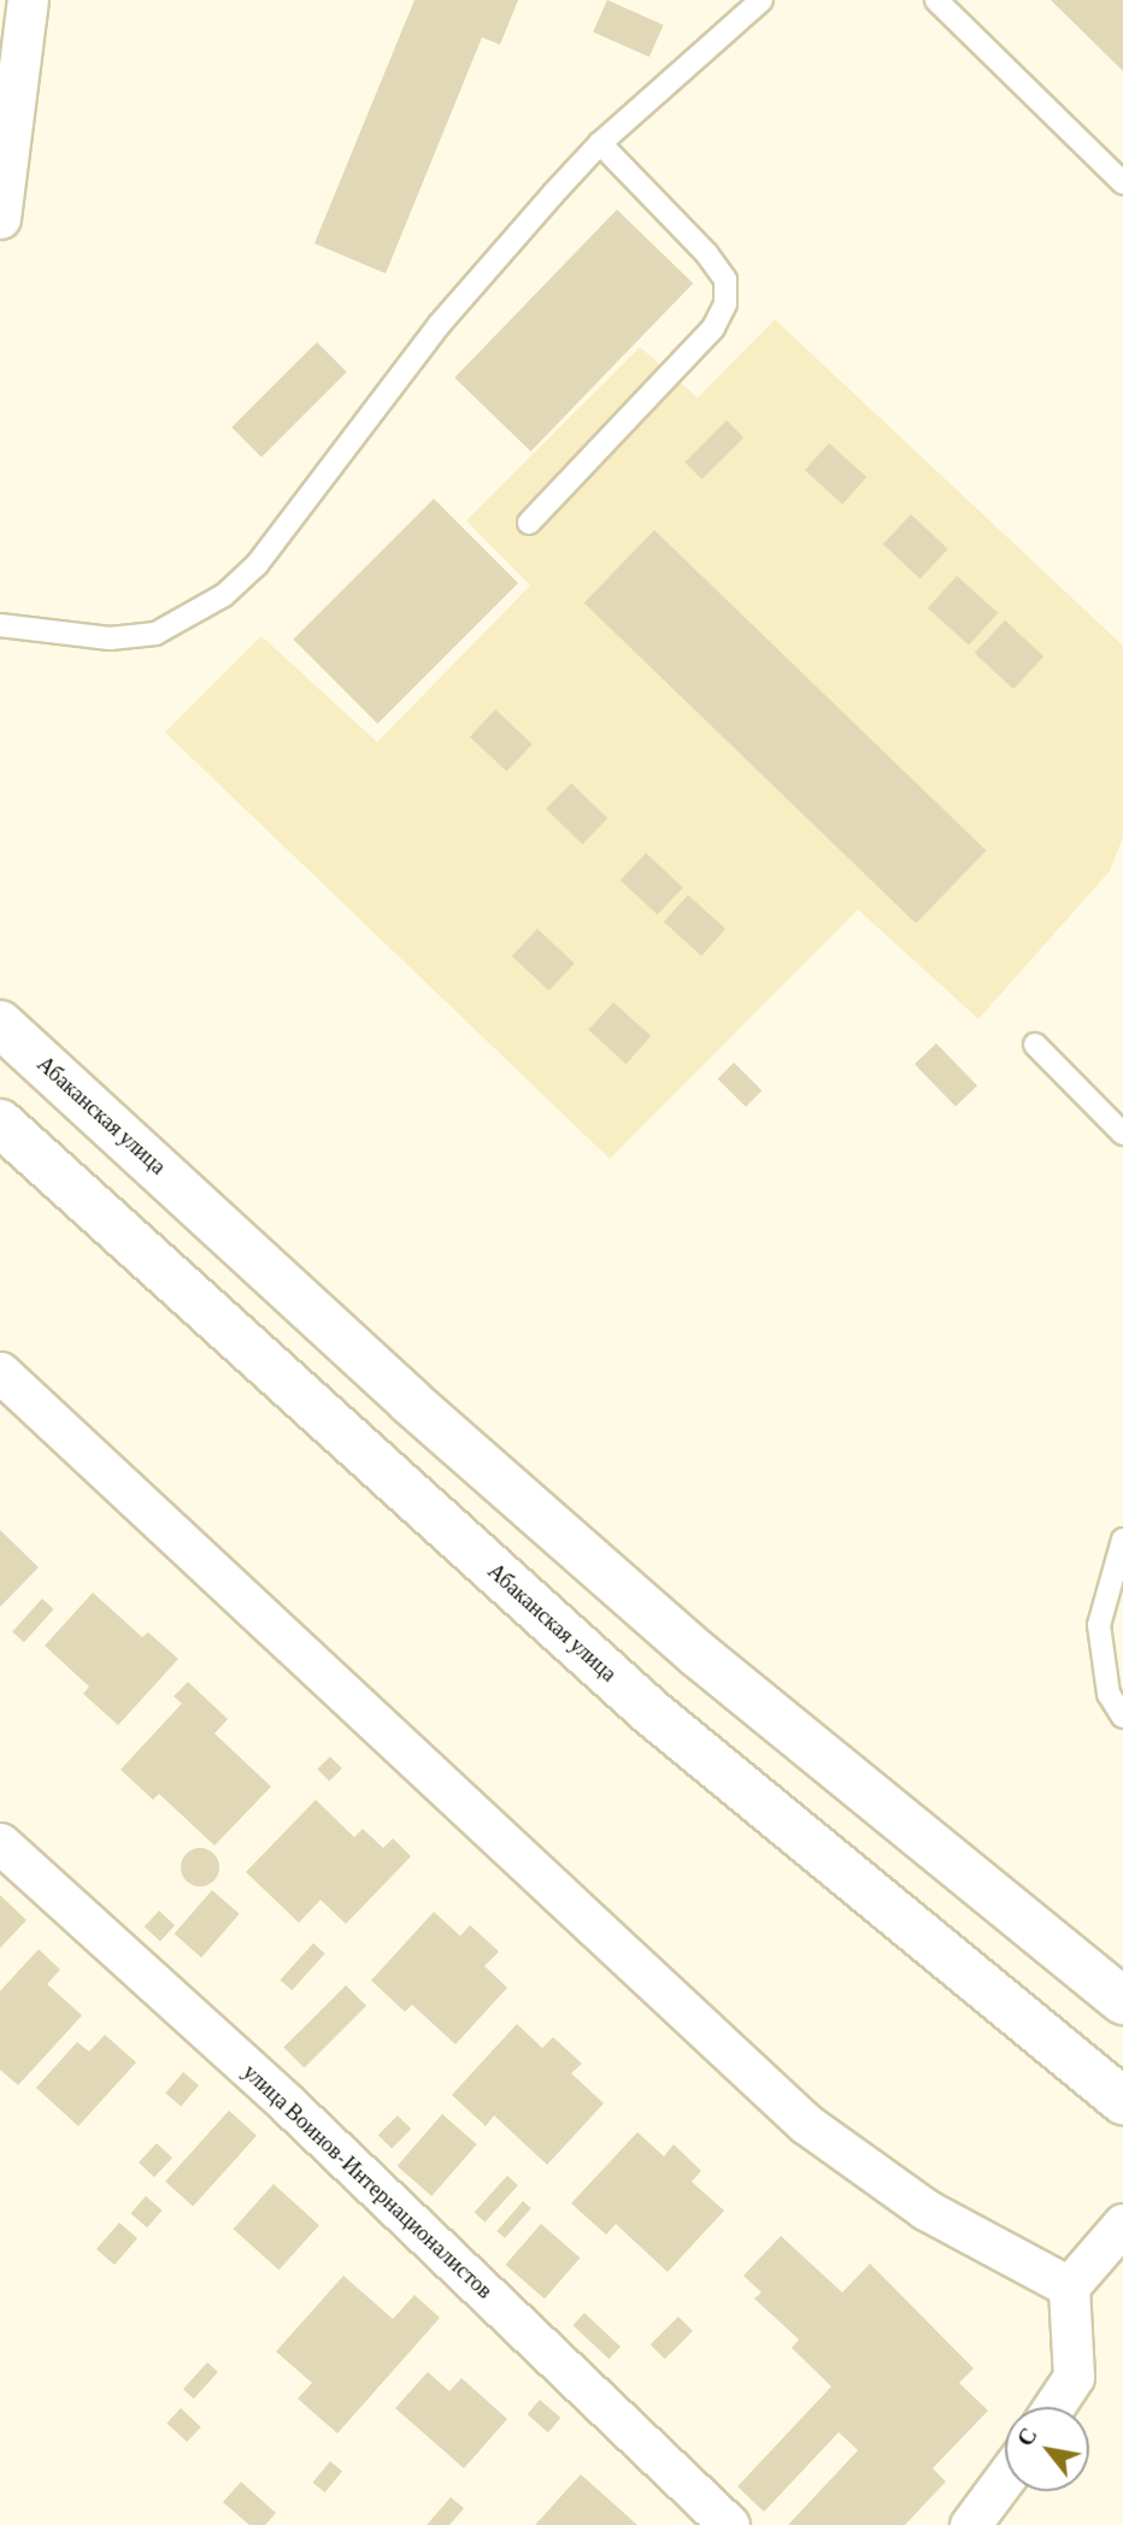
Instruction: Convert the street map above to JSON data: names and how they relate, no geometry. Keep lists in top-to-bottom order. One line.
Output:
{"streets":{"main road":["Абаканская улица"],"street":["улица Воинов-Интернационалистов"]},"north":"top left"}
